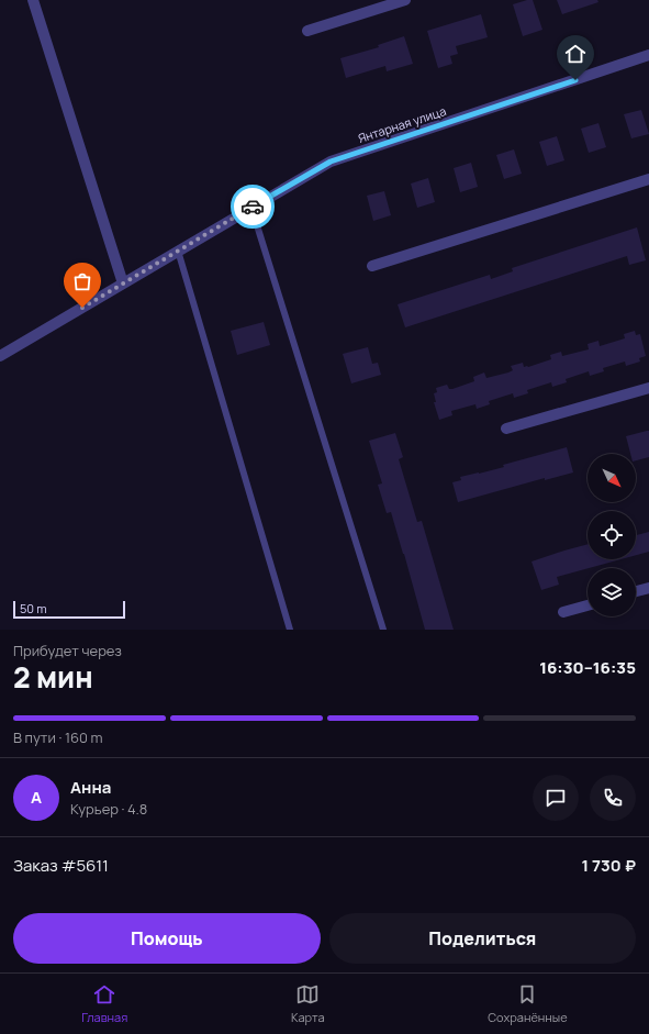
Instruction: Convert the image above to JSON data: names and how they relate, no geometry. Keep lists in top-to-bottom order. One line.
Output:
{"streets":{"street":["Янтарная улица"]},"scale_bar":"50 m","north":"bottom right","page":{"scale":"50 m","heading":["2 мин","Прибудет через","16:30–16:35"],"panel":["Анна","Курьер · 4.8","Заказ #5611","1 730 ₽"],"bar":"В пути · 160 m","round":"А","buttons":["Помощь","Поделиться"],"tabs":["Главная","Карта","Сохранённые"]}}
